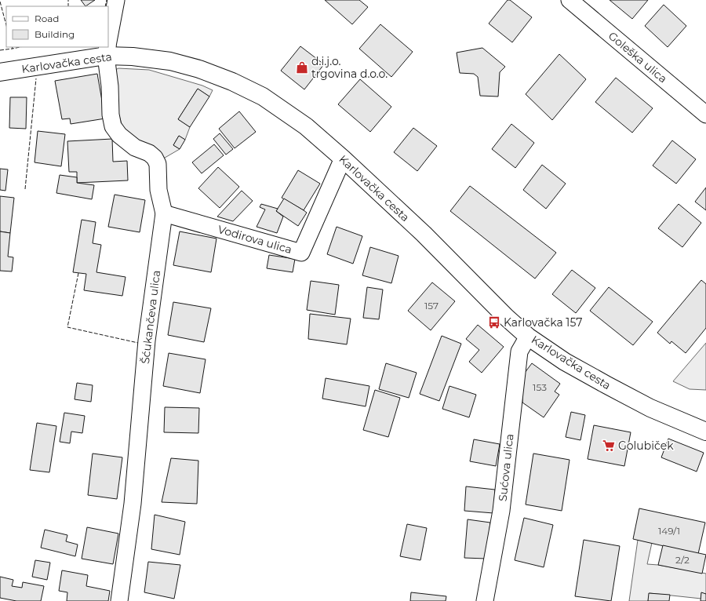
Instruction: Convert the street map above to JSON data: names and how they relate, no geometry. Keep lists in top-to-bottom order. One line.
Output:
{"streets":{"street":["Goleška ulica","Karlovačka cesta","Vodirova ulica","Šćukančeva ulica","Sućova ulica"]},"crossings":[["Karlovačka cesta","Vodirova ulica"],["Karlovačka cesta","Šćukančeva ulica"],["Karlovačka cesta","Sućova ulica"],["Vodirova ulica","Šćukančeva ulica"]],"places":{"shop":["d.i.j.o. trgovina d.o.o."],"bus stop":["Karlovačka 157"],"supermarket":["Golubiček"]},"house_numbers":["157","153","149/1","2/2"],"legend":["Road","Building"]}
